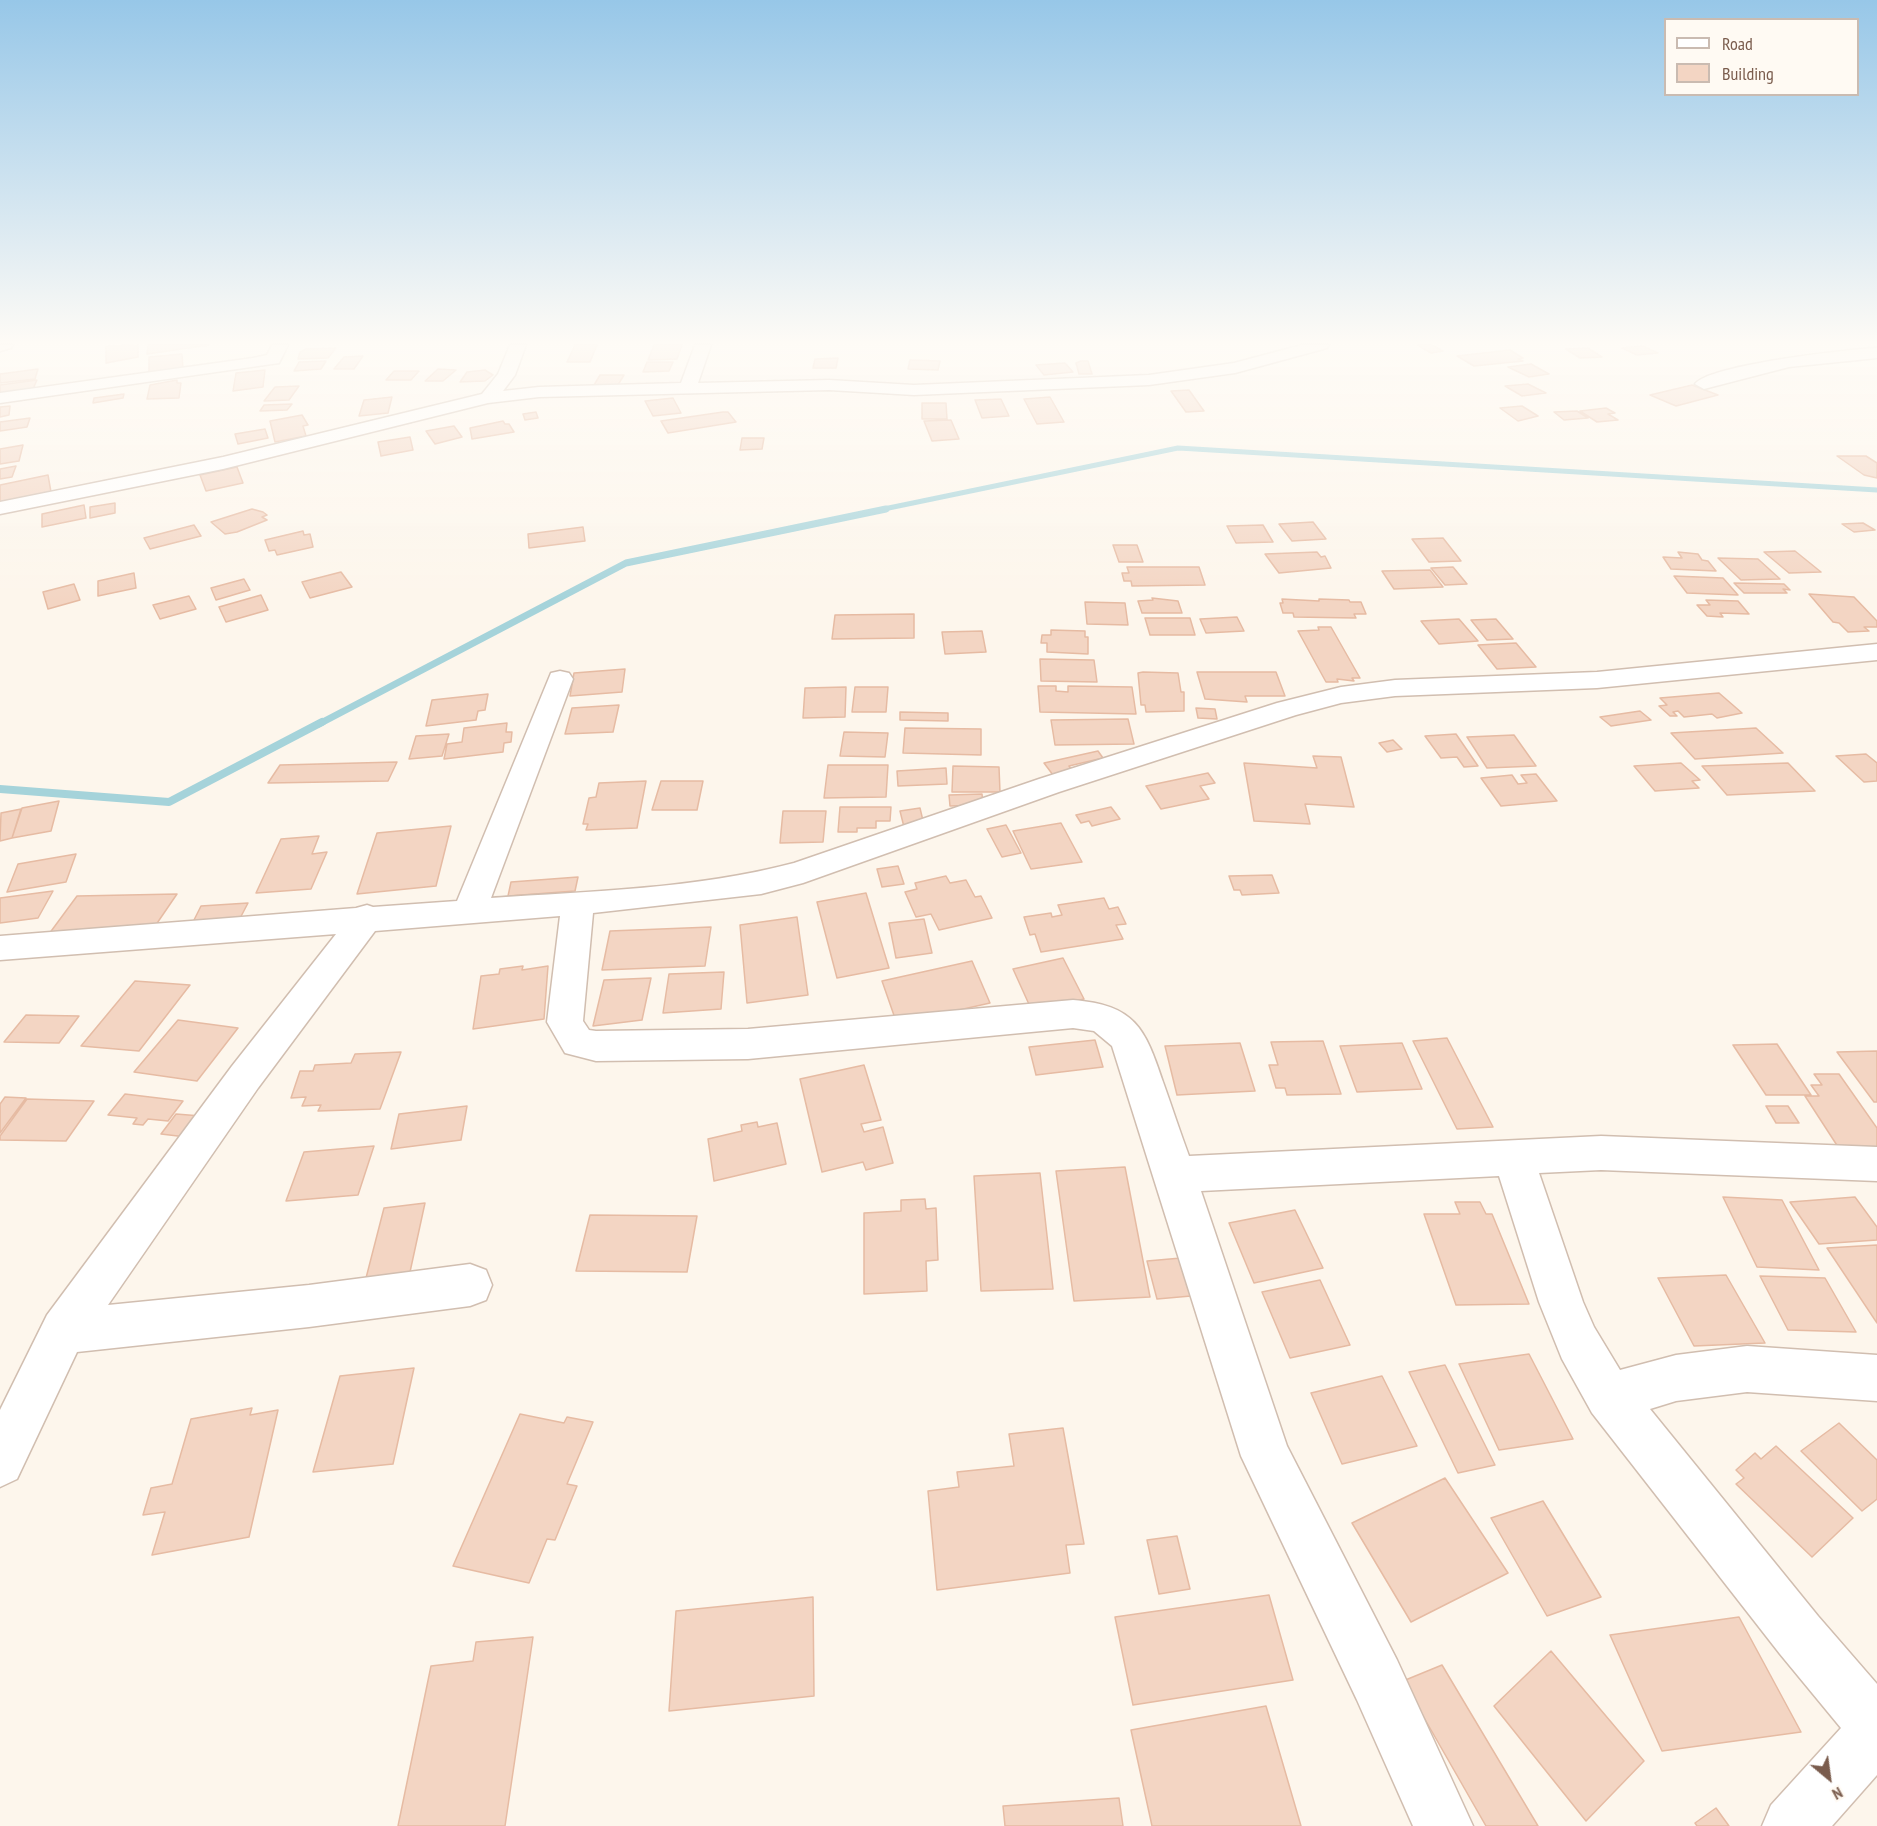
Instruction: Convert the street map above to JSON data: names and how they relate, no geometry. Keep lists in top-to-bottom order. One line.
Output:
{"legend":["Road","Building"],"north":"bottom right"}
